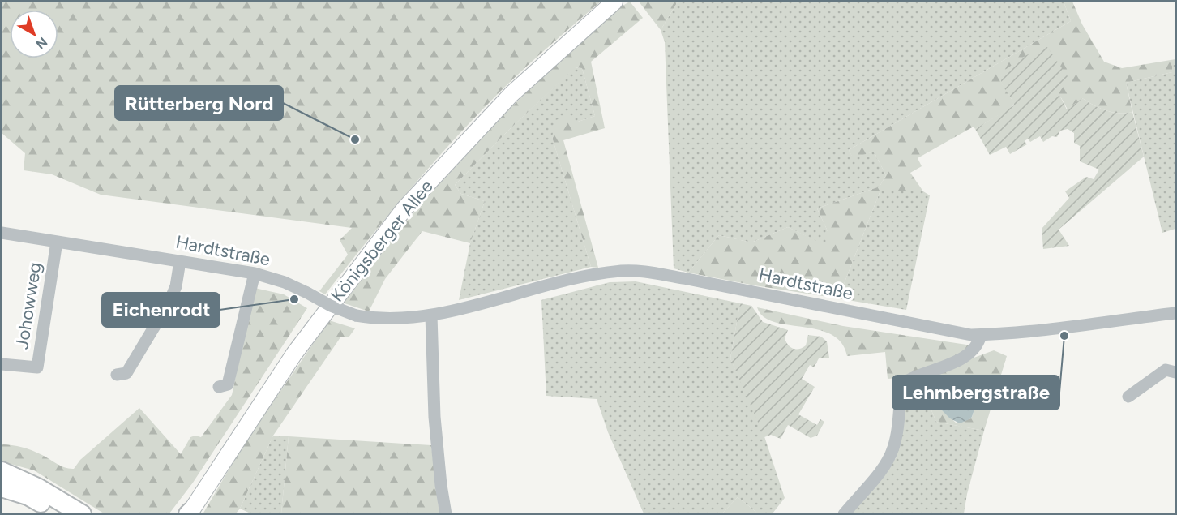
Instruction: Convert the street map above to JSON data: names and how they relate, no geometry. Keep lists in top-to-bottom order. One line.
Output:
{"streets":{"main road":["Königsberger Allee"],"street":["Hardtstraße","Johowweg"]},"crossings":[["Hardtstraße","Johowweg"]],"places":["Rütterberg Nord","Eichenrodt","Lehmbergstraße"],"north":"bottom right"}
